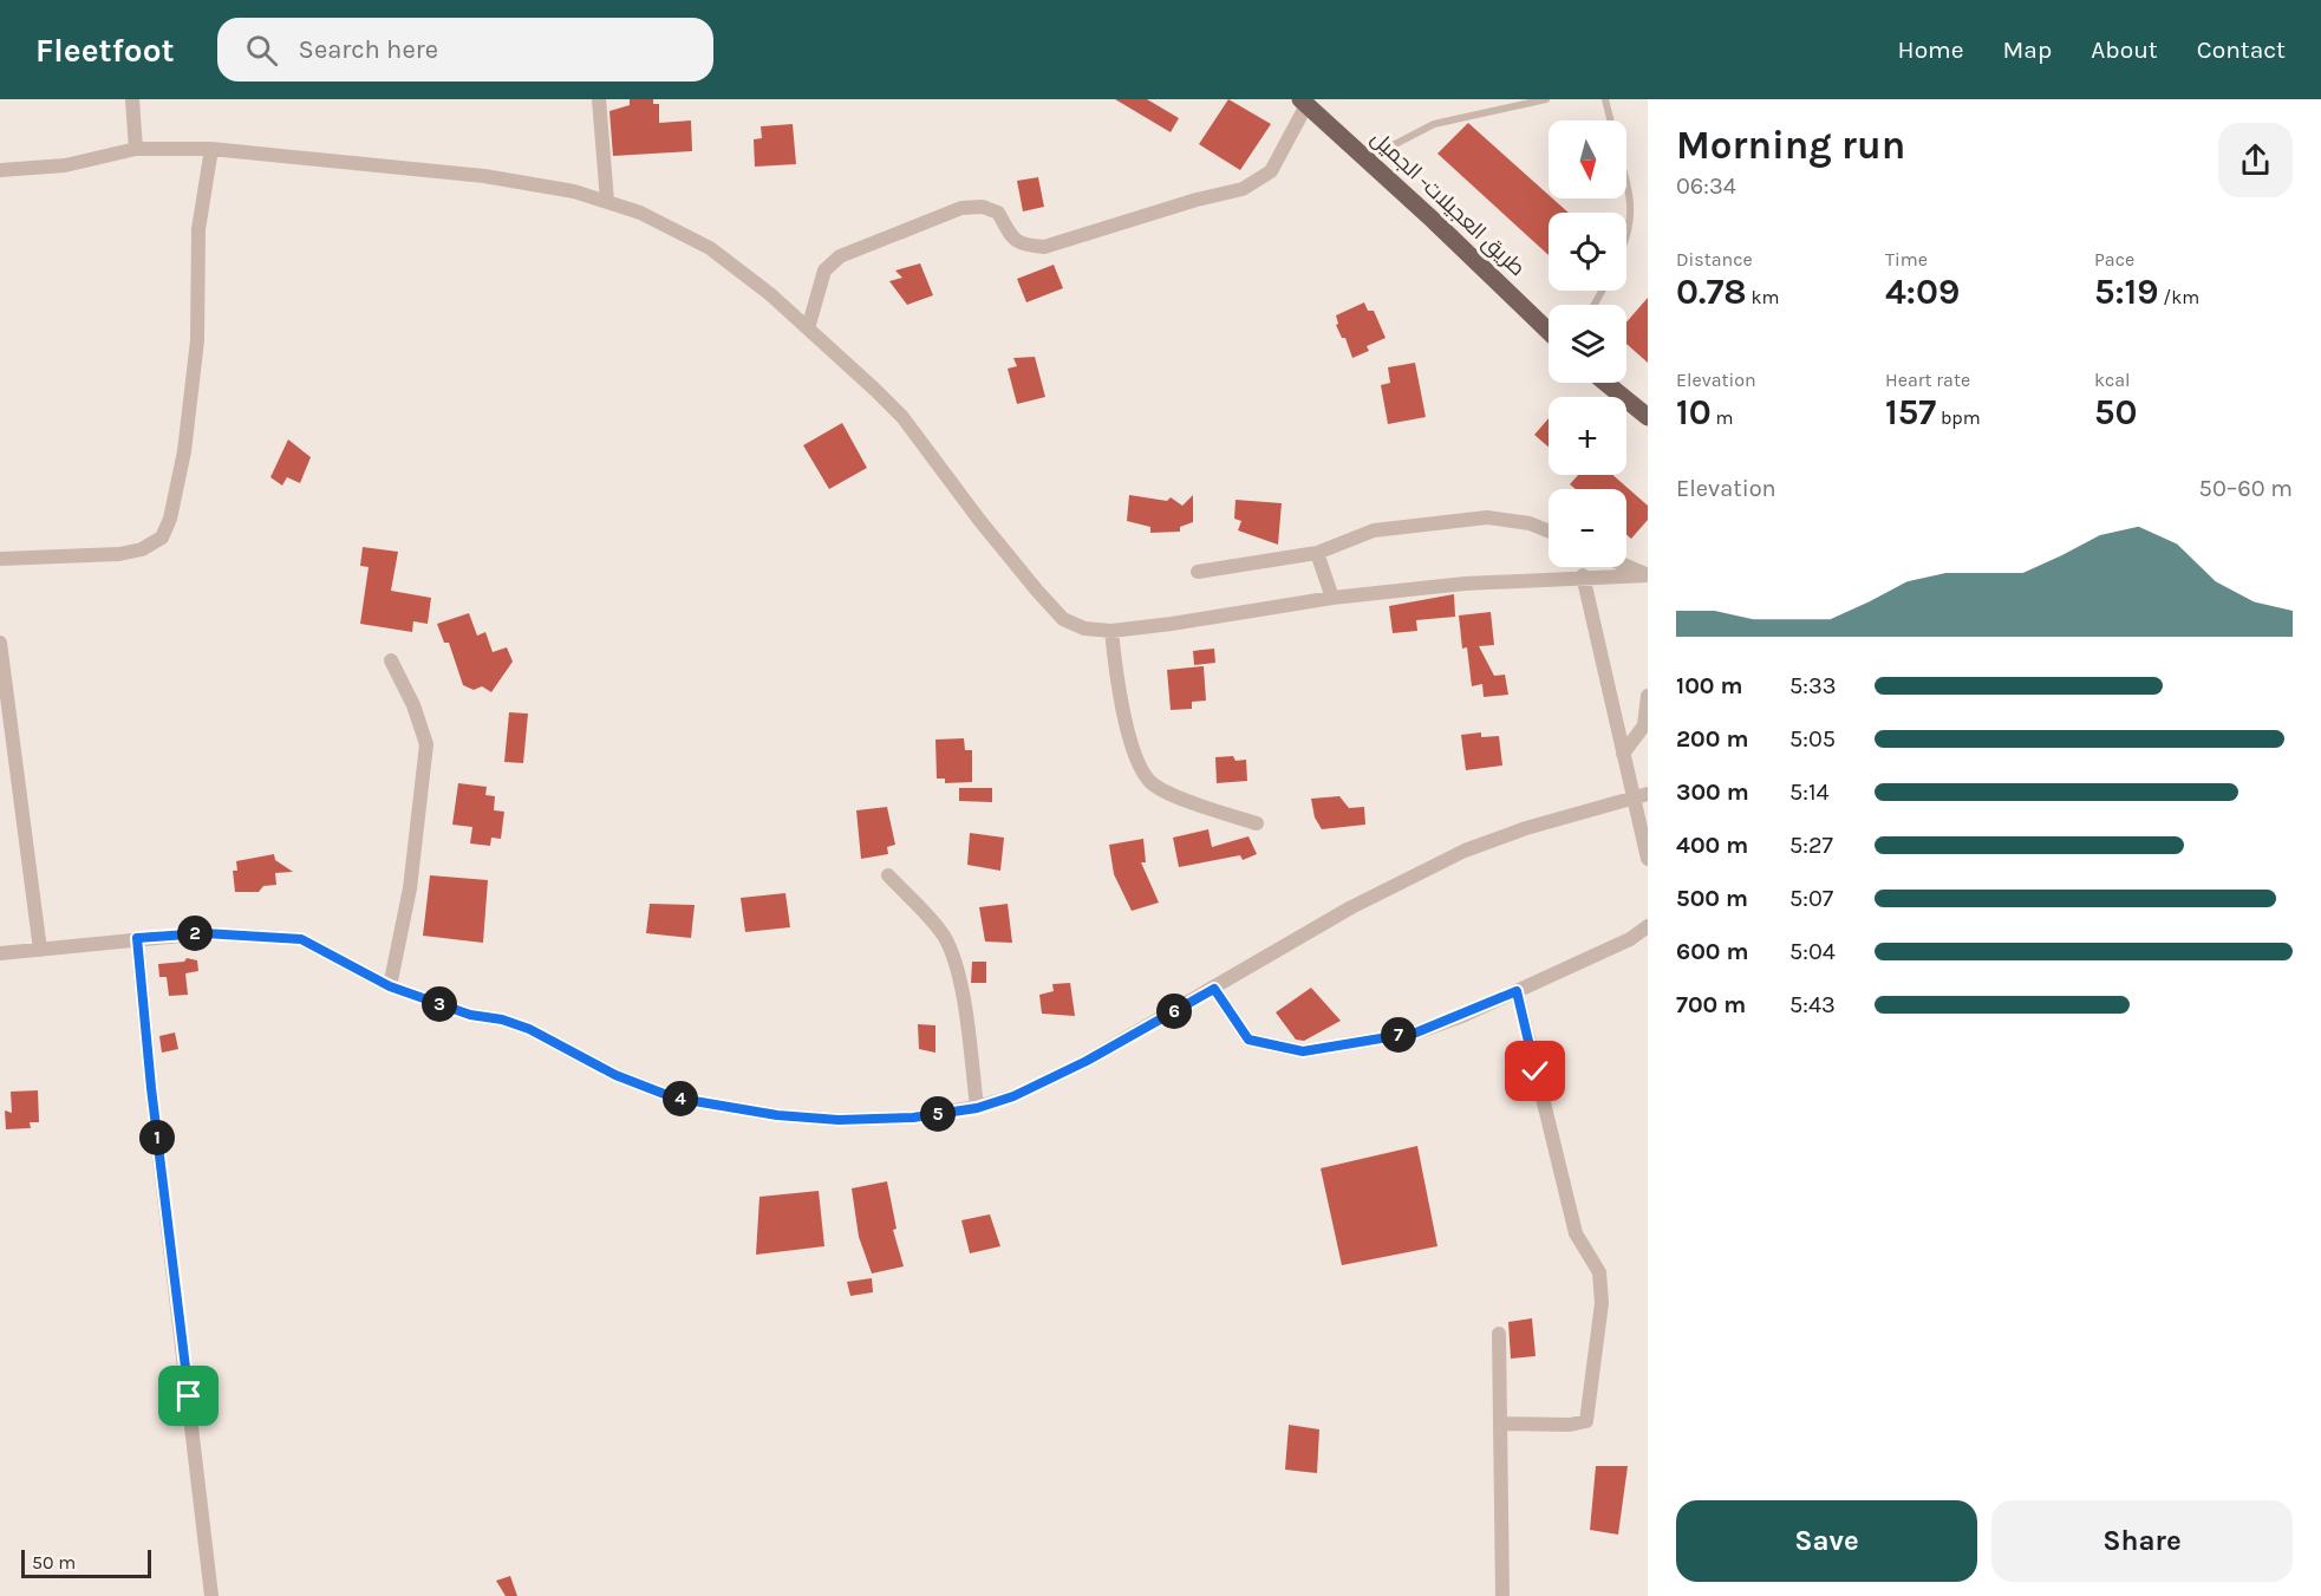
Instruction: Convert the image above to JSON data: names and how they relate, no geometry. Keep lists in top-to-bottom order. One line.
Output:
{"streets":{"main road":["طريق العجيلات- الجميل"]},"scale_bar":"50 m","north":"bottom","page":{"header":"Fleetfoot","search":"Search here","nav":["Home","Map","About","Contact"],"heading":["Morning run","06:34"],"map_buttons":["+","−"],"stats":[["Distance","0.78 km"],["Time","4:09"],["Pace","5:19 /km"],["Elevation","10 m"],["Heart rate","157 bpm"],["kcal","50"]],"chart":["Elevation","50–60 m"],"list":[{"name":"100 m","note":"5:33"},{"name":"200 m","note":"5:05"},{"name":"300 m","note":"5:14"},{"name":"400 m","note":"5:27"},{"name":"500 m","note":"5:07"},{"name":"600 m","note":"5:04"},{"name":"700 m","note":"5:43"}],"pins":["2","3","6","7","4","5","1"],"buttons":["Save","Share"],"scale":"50 m"}}
